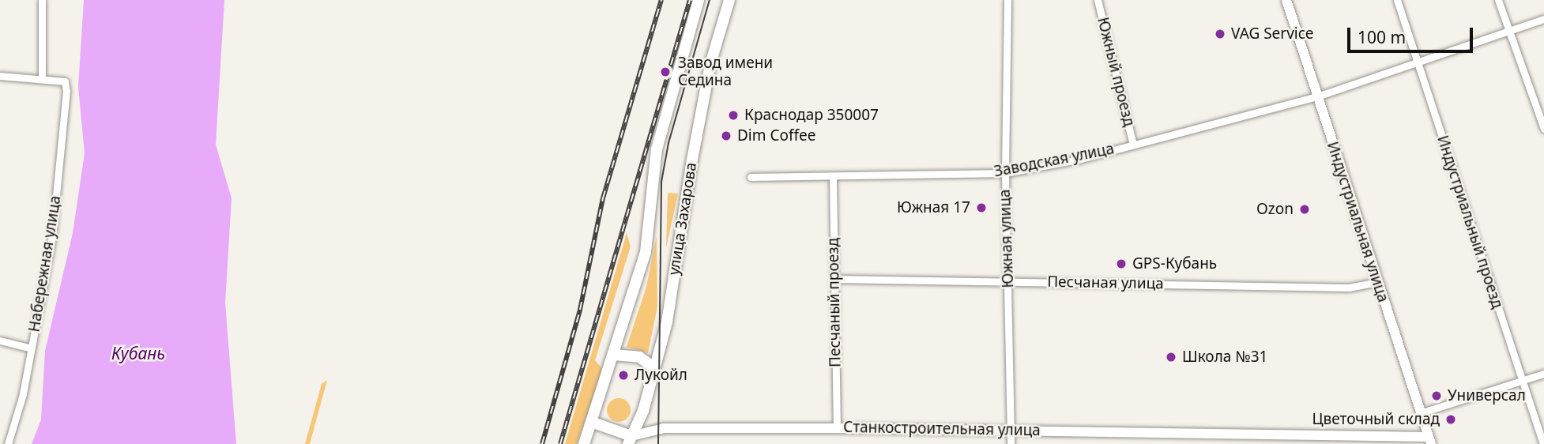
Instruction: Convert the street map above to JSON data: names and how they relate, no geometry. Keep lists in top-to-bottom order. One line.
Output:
{"streets":{"main road":["улица Захарова","Станкостроительная улица"],"street":["Южный проезд","Заводская улица","Индустриальная улица","Индустриальный проезд","Южная улица","Набережная улица","Песчаная улица","Песчаный проезд"]},"crossings":[["Южный проезд","Заводская улица"],["Заводская улица","Индустриальная улица"],["Заводская улица","Индустриальный проезд"],["Заводская улица","Южная улица"],["Заводская улица","Песчаный проезд"],["улица Захарова","Станкостроительная улица"],["Индустриальная улица","Песчаная улица"],["Индустриальная улица","Станкостроительная улица"],["Южная улица","Песчаная улица"],["Южная улица","Станкостроительная улица"],["Песчаная улица","Песчаный проезд"],["Песчаный проезд","Станкостроительная улица"]],"water":["Кубань"],"places":["VAG Service","Завод имени Седина","Краснодар 350007","Dim Coffee","Южная 17","Ozon","GPS-Кубань","Школа №31","Лукойл","Универсал","Цветочный склад"],"scale_bar":"100 m"}
